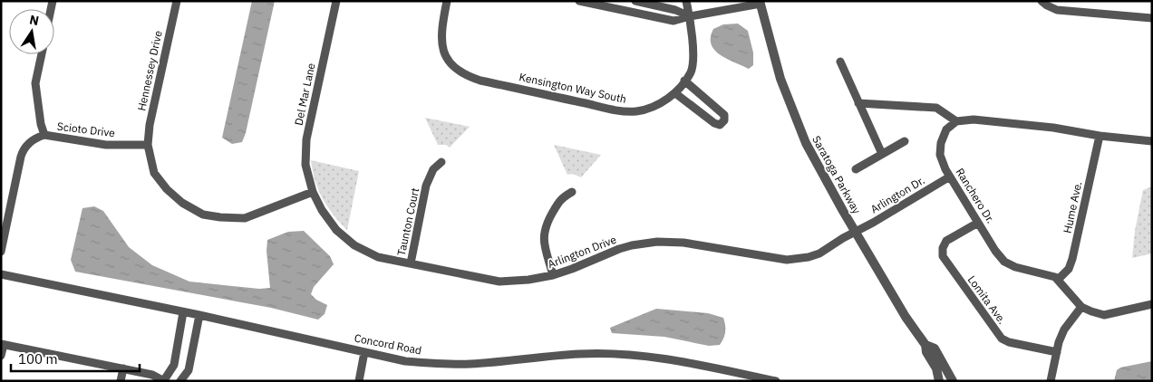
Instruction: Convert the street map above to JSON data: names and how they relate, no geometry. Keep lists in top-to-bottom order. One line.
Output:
{"streets":{"street":["Hennessey Drive","Kensington Way South","Del Mar Lane","Scioto Drive","Saratoga Parkway","Arlington Dr.","Ranchero Dr.","Hume Ave.","Taunton Court","Arlington Drive","Lomita Ave.","Concord Road"]},"crossings":[["Hennessey Drive","Del Mar Lane"],["Hennessey Drive","Scioto Drive"],["Hennessey Drive","Arlington Drive"],["Del Mar Lane","Arlington Drive"],["Saratoga Parkway","Arlington Dr."],["Saratoga Parkway","Arlington Drive"],["Arlington Dr.","Ranchero Dr."],["Arlington Dr.","Arlington Drive"],["Ranchero Dr.","Hume Ave."],["Ranchero Dr.","Lomita Ave."],["Taunton Court","Arlington Drive"]],"scale_bar":"100 m","north":"top"}
